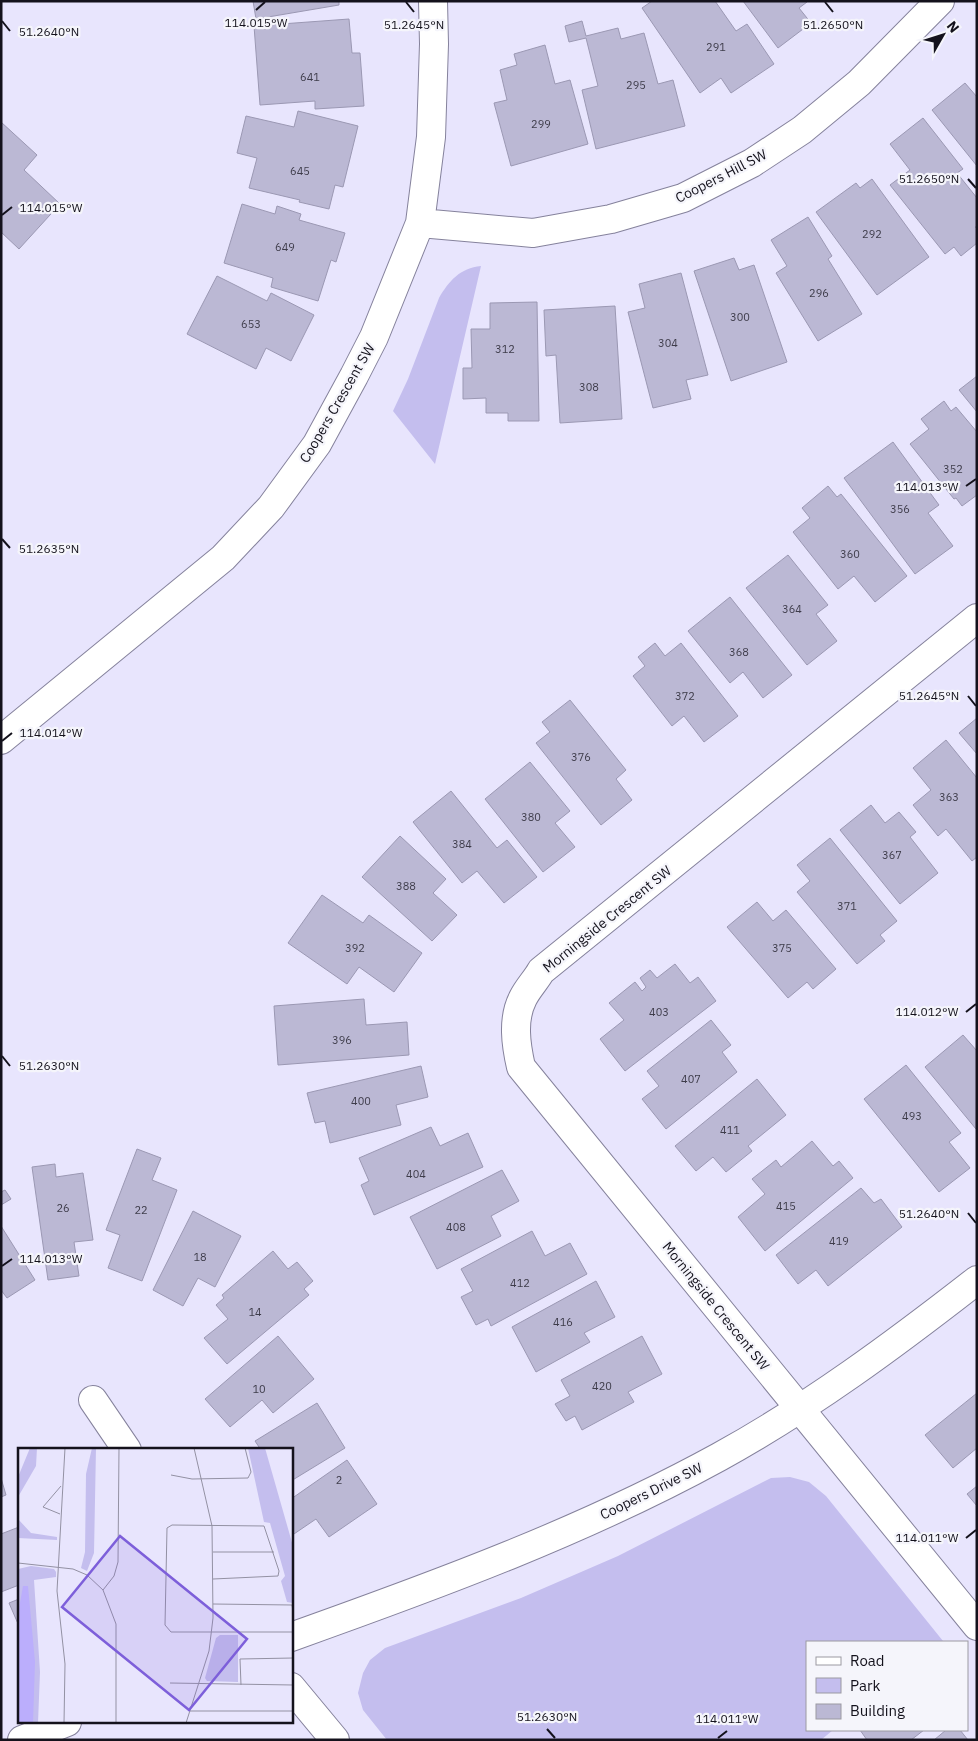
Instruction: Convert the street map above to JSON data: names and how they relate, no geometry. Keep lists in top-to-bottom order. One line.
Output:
{"streets":{"street":["Coopers Hill SW","Coopers Crescent SW","Morningside Crescent SW","Coopers Drive SW"]},"crossings":[["Coopers Hill SW","Coopers Crescent SW"],["Morningside Crescent SW","Coopers Drive SW"]],"house_numbers":["291","641","295","299","645","292","649","296","300","653","304","312","308","352","356","360","364","368","372","376","363","380","384","367","388","371","392","375","403","396","407","400","493","411","404","415","26","22","408","419","18","412","14","416","420","10","2"],"legend":["Road","Park","Building"],"north":"top right","coordinates":["114.015°W","51.2645°N","51.2650°N","51.2640°N","114.013°W","51.2635°N","114.014°W","114.012°W","51.2630°N","114.011°W"]}
